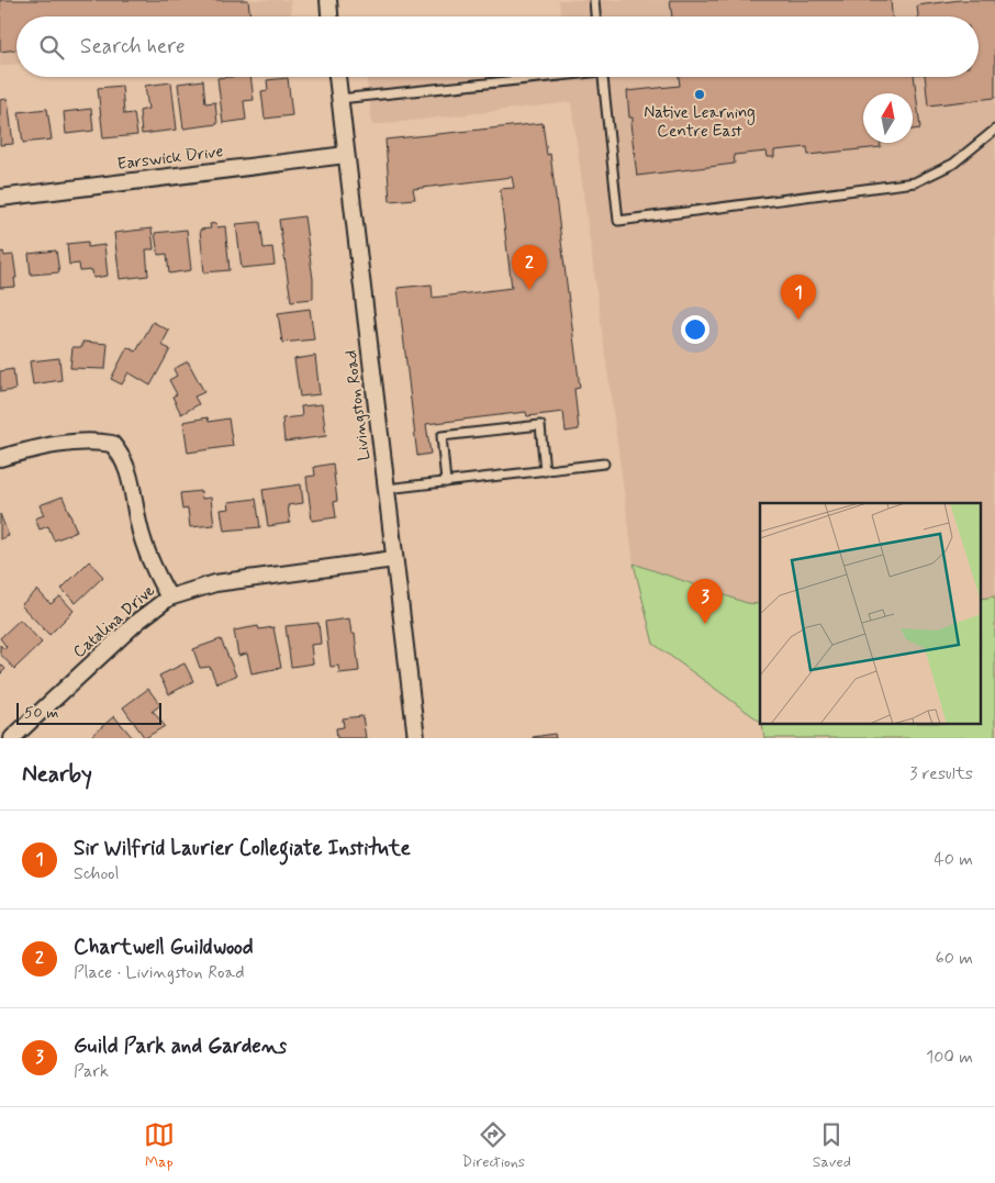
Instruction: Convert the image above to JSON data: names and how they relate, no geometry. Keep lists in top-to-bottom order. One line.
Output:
{"streets":{"street":["Earswick Drive","Livingston Road","Catalina Drive"]},"crossings":[["Earswick Drive","Livingston Road"],["Livingston Road","Catalina Drive"]],"places":["Native Learning Centre East"],"scale_bar":"50 m","north":"top","page":{"search":"Search here","pins":["2","1","3"],"scale":"50 m","heading":["Nearby","3 results"],"list":[{"mark":"1","name":"Sir Wilfrid Laurier Collegiate Institute","note":"School","value":"40 m"},{"mark":"2","name":"Chartwell Guildwood","note":"Place · Livingston Road","value":"60 m"},{"mark":"3","name":"Guild Park and Gardens","note":"Park","value":"100 m"}],"nav":["Map","Directions","Saved"]}}
